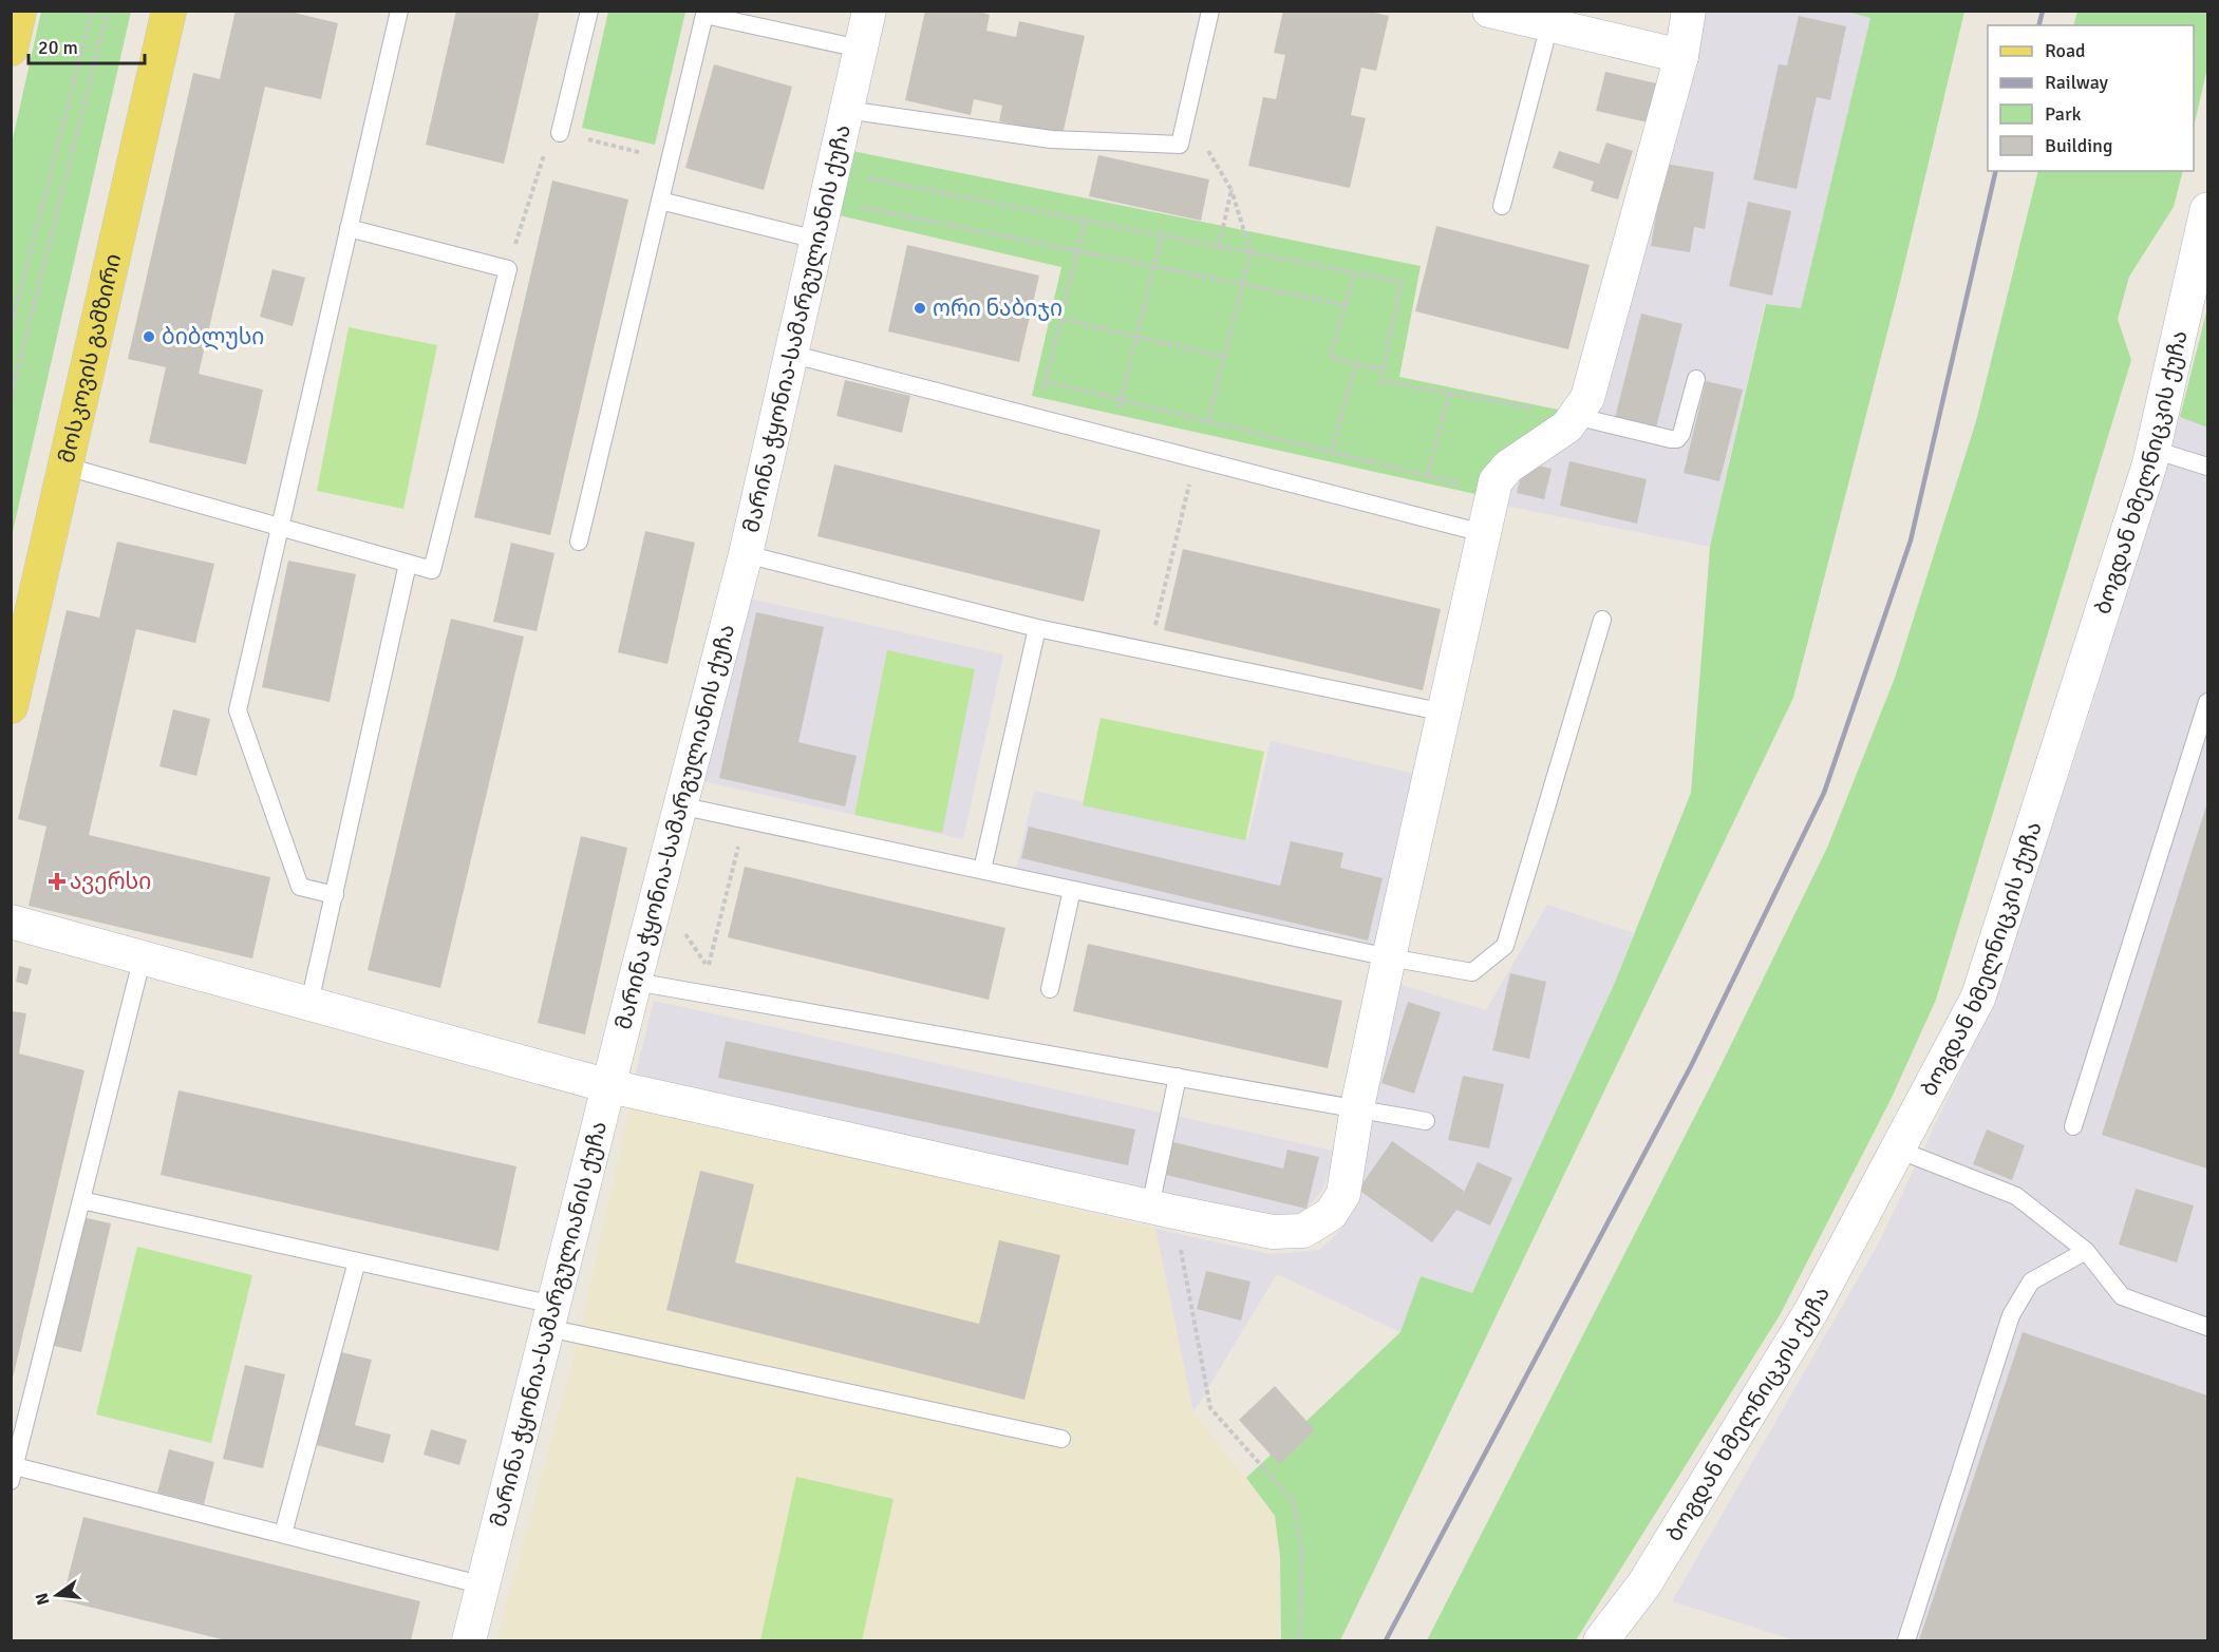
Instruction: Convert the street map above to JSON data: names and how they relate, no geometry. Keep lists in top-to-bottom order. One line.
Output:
{"streets":{"main road":["მოსკოვის გამზირი","ბოგდან ხმელნიცკის ქუჩა"],"street":["მარინა ჭყონია-სამარგულიანის ქუჩა"]},"places":{"other":["ორი ნაბიჯი","ბიბლუსი"],"health":["ავერსი"]},"legend":["Road","Railway","Park","Building"],"scale_bar":"20 m","north":"left"}
